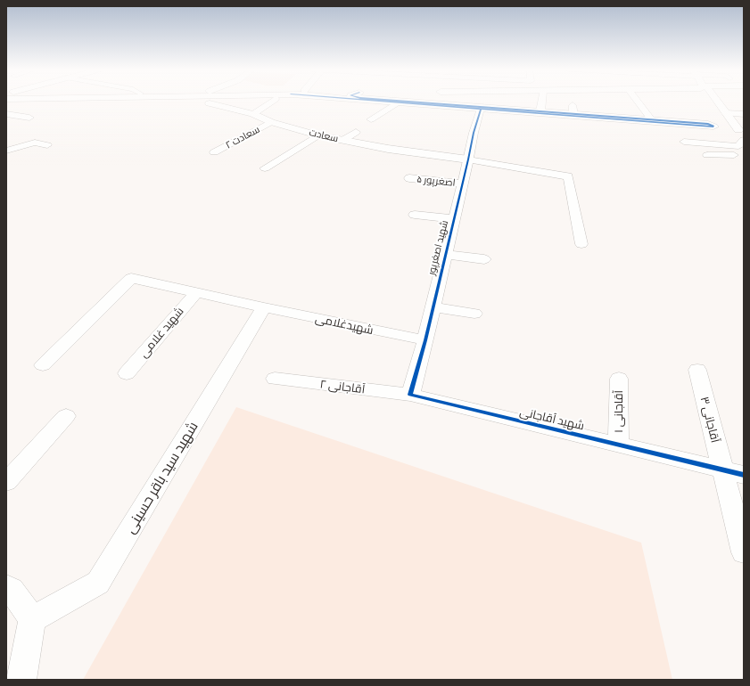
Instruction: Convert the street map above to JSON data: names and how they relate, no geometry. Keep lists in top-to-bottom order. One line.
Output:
{"streets":{"street":["سعادت","سعادت ۲","اصغرپور ۵","شهید اصغرپور","شهیدغلامی","شهید غلامی","آقاجانی ۲","آقاجانی ۱","شهید آقاجانی","آقاجانی ۳","شهید سید باقر حسینی"]},"crossings":[["سعادت","سعادت ۲"],["سعادت","شهید اصغرپور"],["اصغرپور ۵","شهید اصغرپور"],["شهید اصغرپور","شهیدغلامی"],["شهیدغلامی","شهید غلامی"],["شهیدغلامی","شهید سید باقر حسینی"],["آقاجانی ۲","شهید آقاجانی"],["آقاجانی ۱","شهید آقاجانی"],["شهید آقاجانی","آقاجانی ۳"]]}
